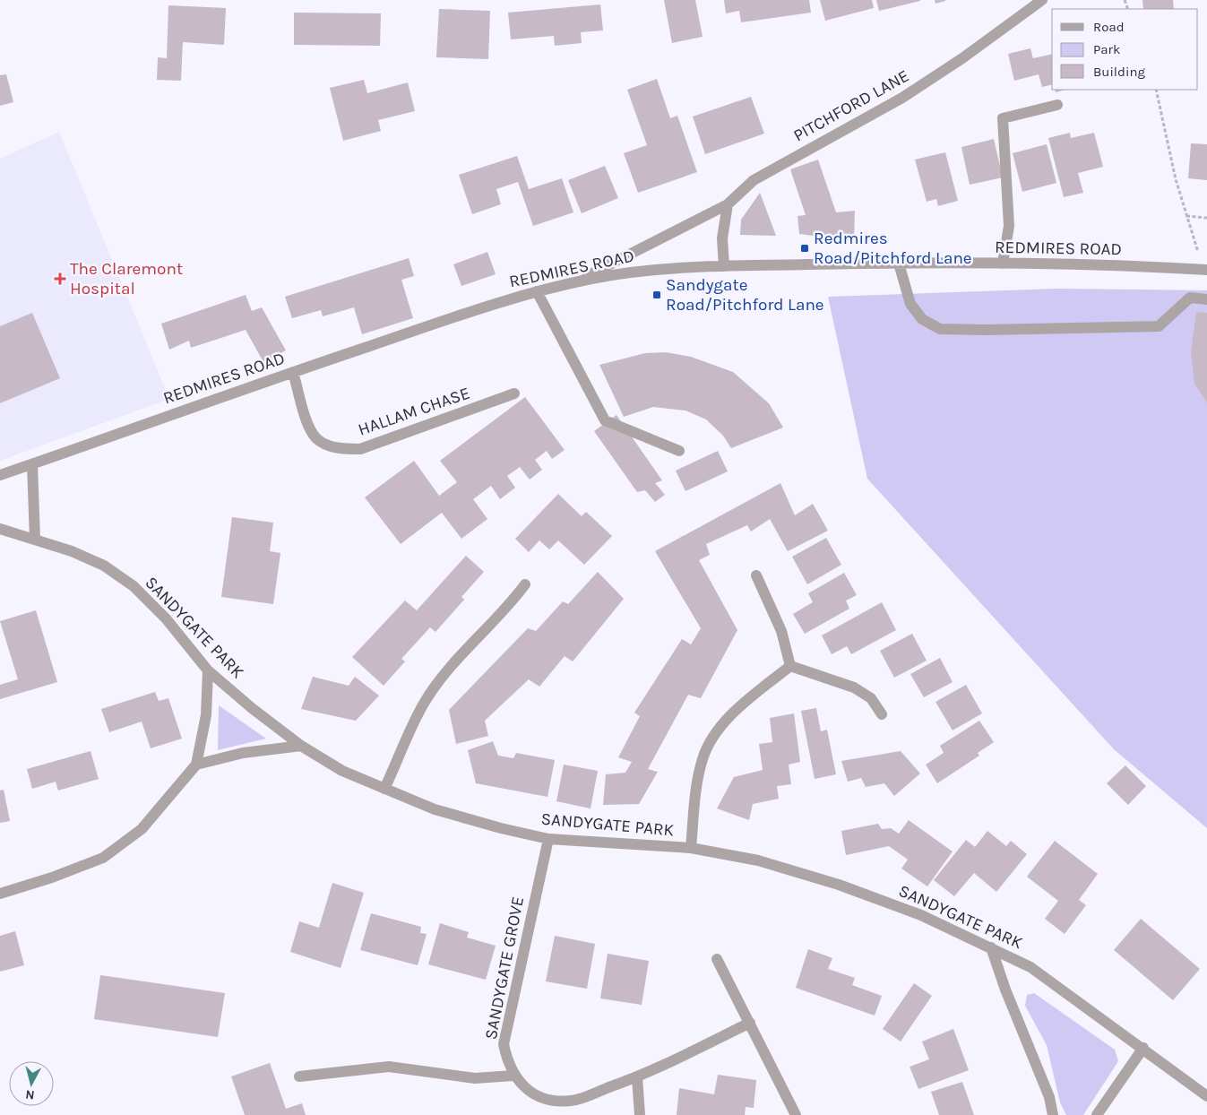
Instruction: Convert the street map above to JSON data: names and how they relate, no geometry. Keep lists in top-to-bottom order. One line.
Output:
{"streets":{"street":["PITCHFORD LANE","REDMIRES ROAD","HALLAM CHASE","SANDYGATE PARK","SANDYGATE GROVE"]},"crossings":[["PITCHFORD LANE","REDMIRES ROAD"],["REDMIRES ROAD","HALLAM CHASE"],["SANDYGATE PARK","SANDYGATE GROVE"]],"places":{"transit":["Redmires Road/Pitchford Lane","Sandygate Road/Pitchford Lane"],"health":["The Claremont Hospital"]},"legend":["Road","Park","Building"],"north":"bottom"}
